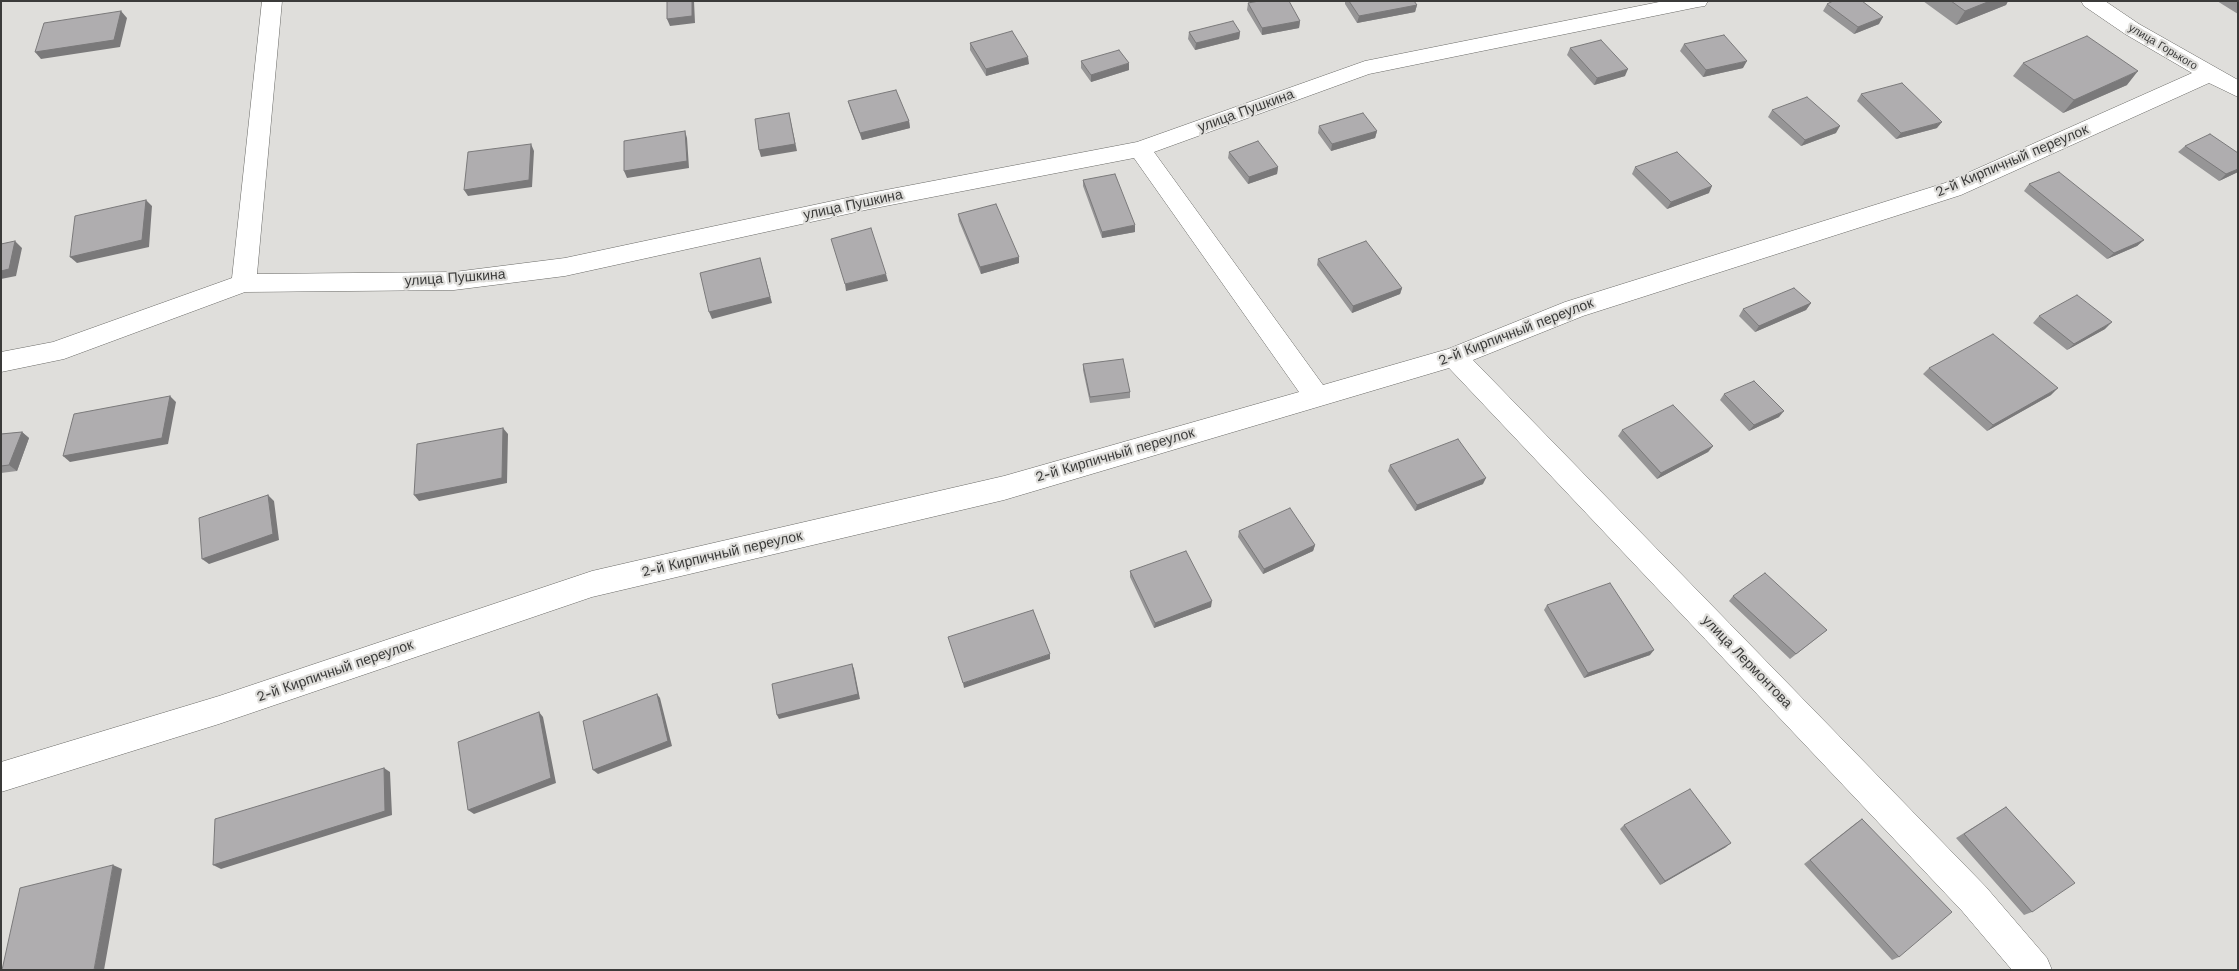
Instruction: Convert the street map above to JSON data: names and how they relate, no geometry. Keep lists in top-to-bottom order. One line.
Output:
{"streets":{"street":["улица Горького","улица Пушкина","2-й Кирпичный переулок","улица Лермонтова"]},"crossings":[["улица Горького","2-й Кирпичный переулок"],["2-й Кирпичный переулок","улица Лермонтова"]]}
